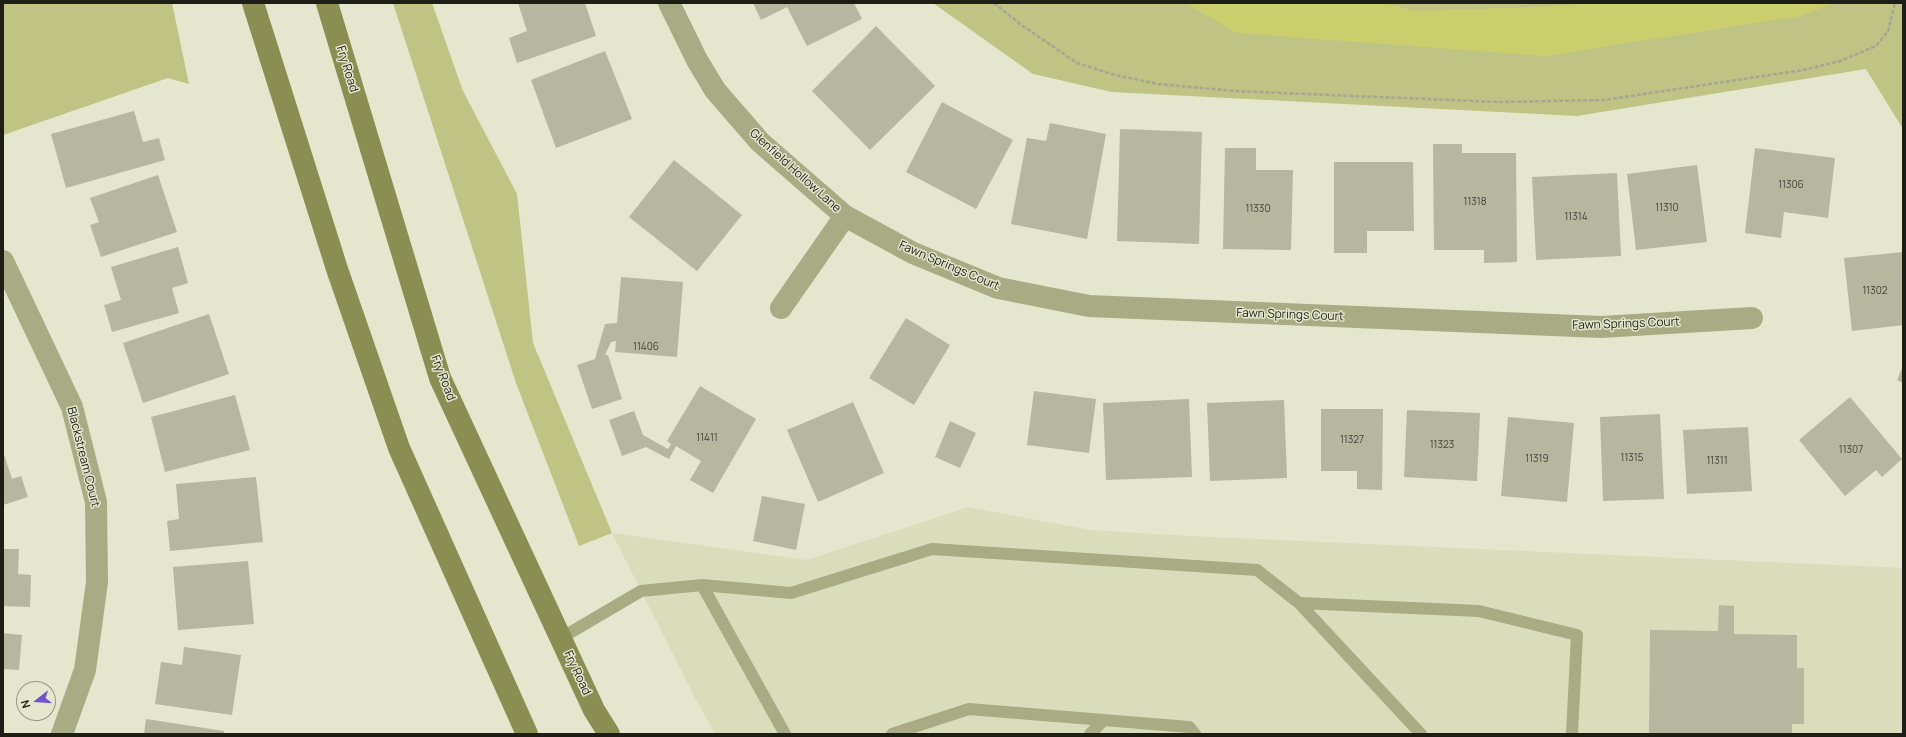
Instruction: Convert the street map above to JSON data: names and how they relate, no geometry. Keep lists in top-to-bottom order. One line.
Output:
{"streets":{"main road":["Fry Road"],"street":["Glenfield Hollow Lane","Fawn Springs Court","Blackstream Court"]},"crossings":[["Glenfield Hollow Lane","Fawn Springs Court"]],"house_numbers":["11306","11318","11310","11330","11314","11302","11406","11411","11327","11323","11307","11315","11319","11311"],"north":"left"}
